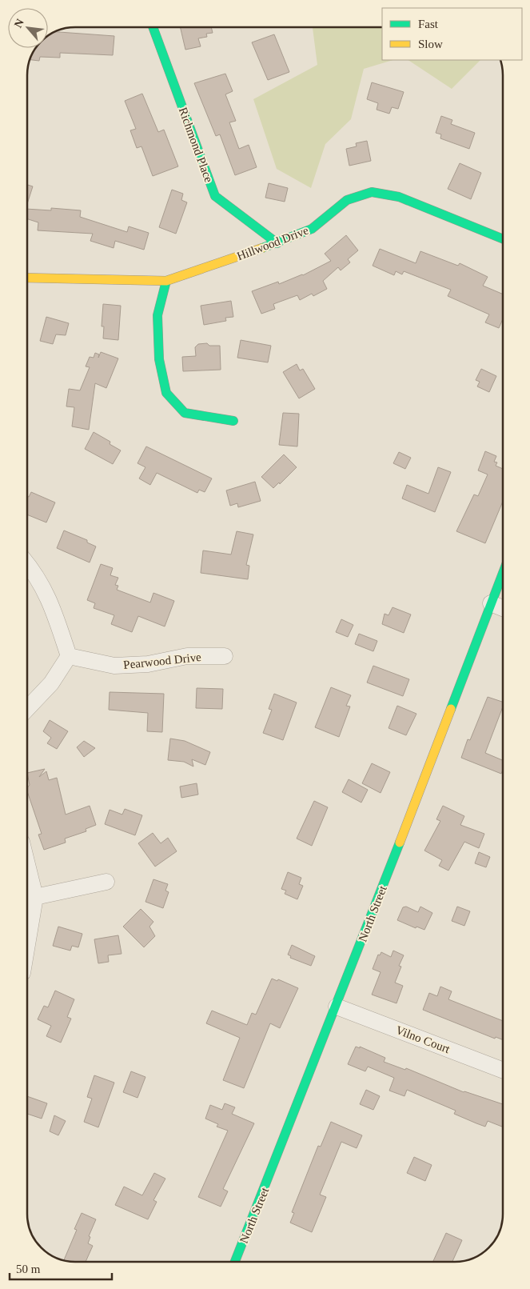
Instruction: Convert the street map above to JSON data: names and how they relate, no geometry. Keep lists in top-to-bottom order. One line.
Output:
{"streets":{"street":["Richmond Place","Hillwood Drive","Pearwood Drive","North Street","Vilno Court"]},"crossings":[["Richmond Place","Hillwood Drive"],["North Street","Vilno Court"]],"legend":["Fast","Slow"],"scale_bar":"50 m","north":"top left"}
